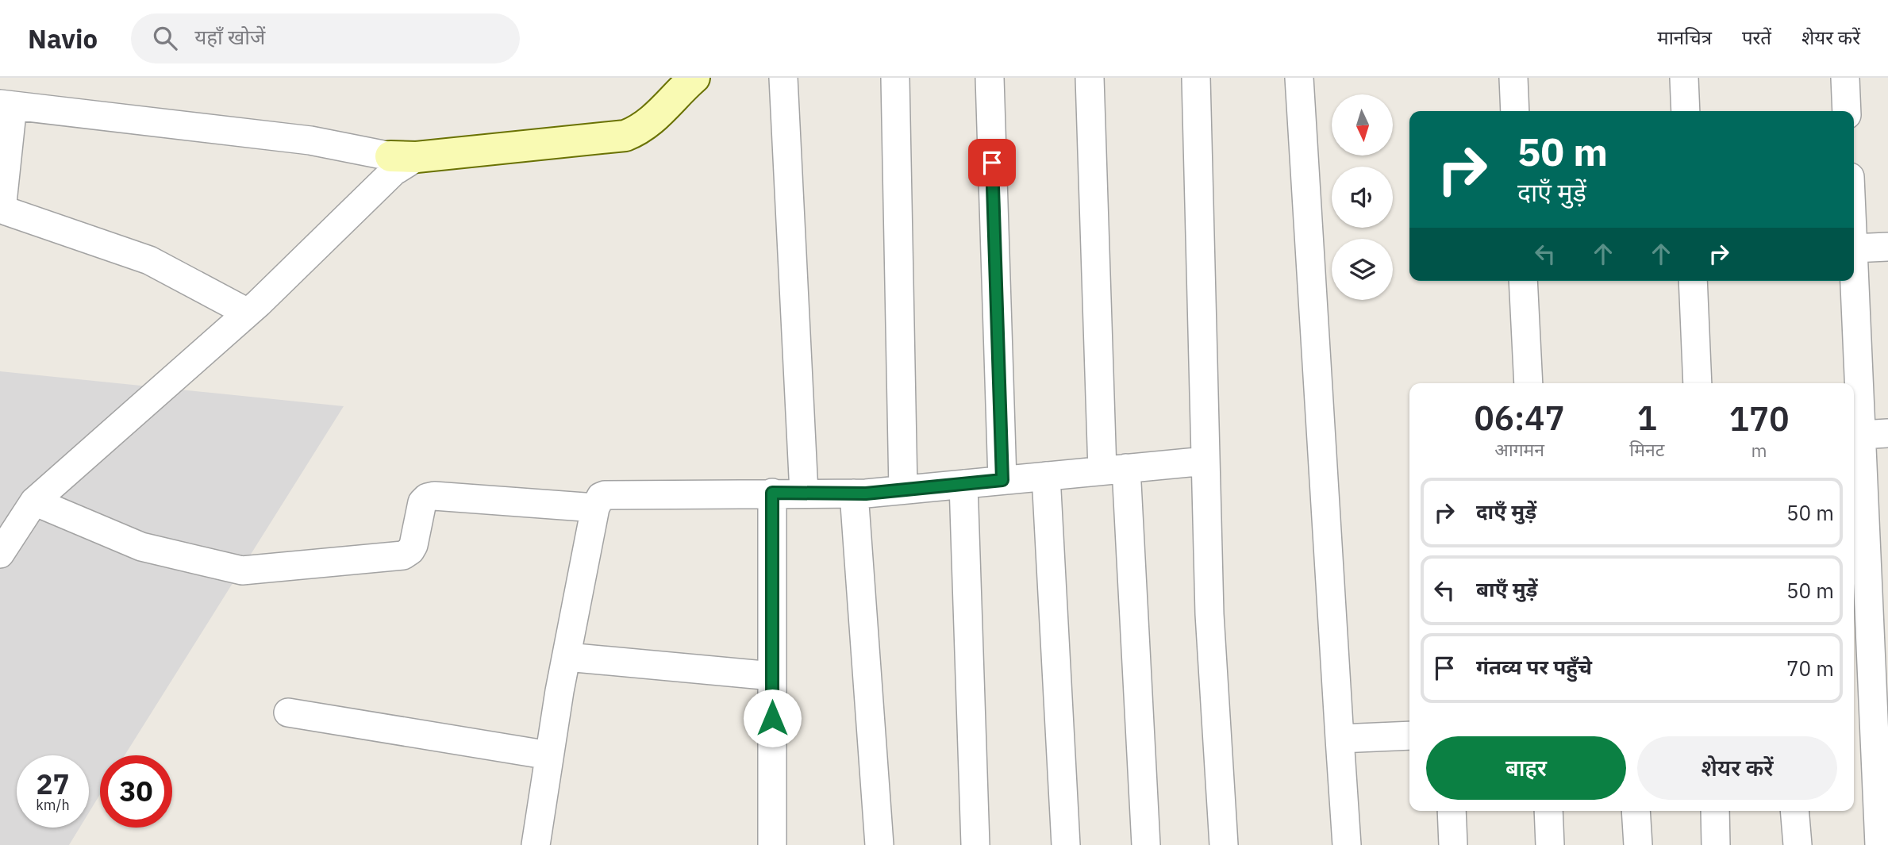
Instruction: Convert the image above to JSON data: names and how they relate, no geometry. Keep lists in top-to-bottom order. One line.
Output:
{"north":"bottom","page":{"header":"Navio","search":"यहाँ खोजें","nav":["मानचित्र","परतें","शेयर करें"],"turn":["50 m","दाएँ मुड़ें"],"eta":["06:47","आगमन","1","मिनट","170","m"],"list":[{"name":"दाएँ मुड़ें","value":"50 m"},{"name":"बाएँ मुड़ें","value":"50 m"},{"name":"गंतव्य पर पहुँचे","value":"70 m"}],"buttons":["बाहर","शेयर करें"],"speed":"27 km/h","limit":"30"}}
